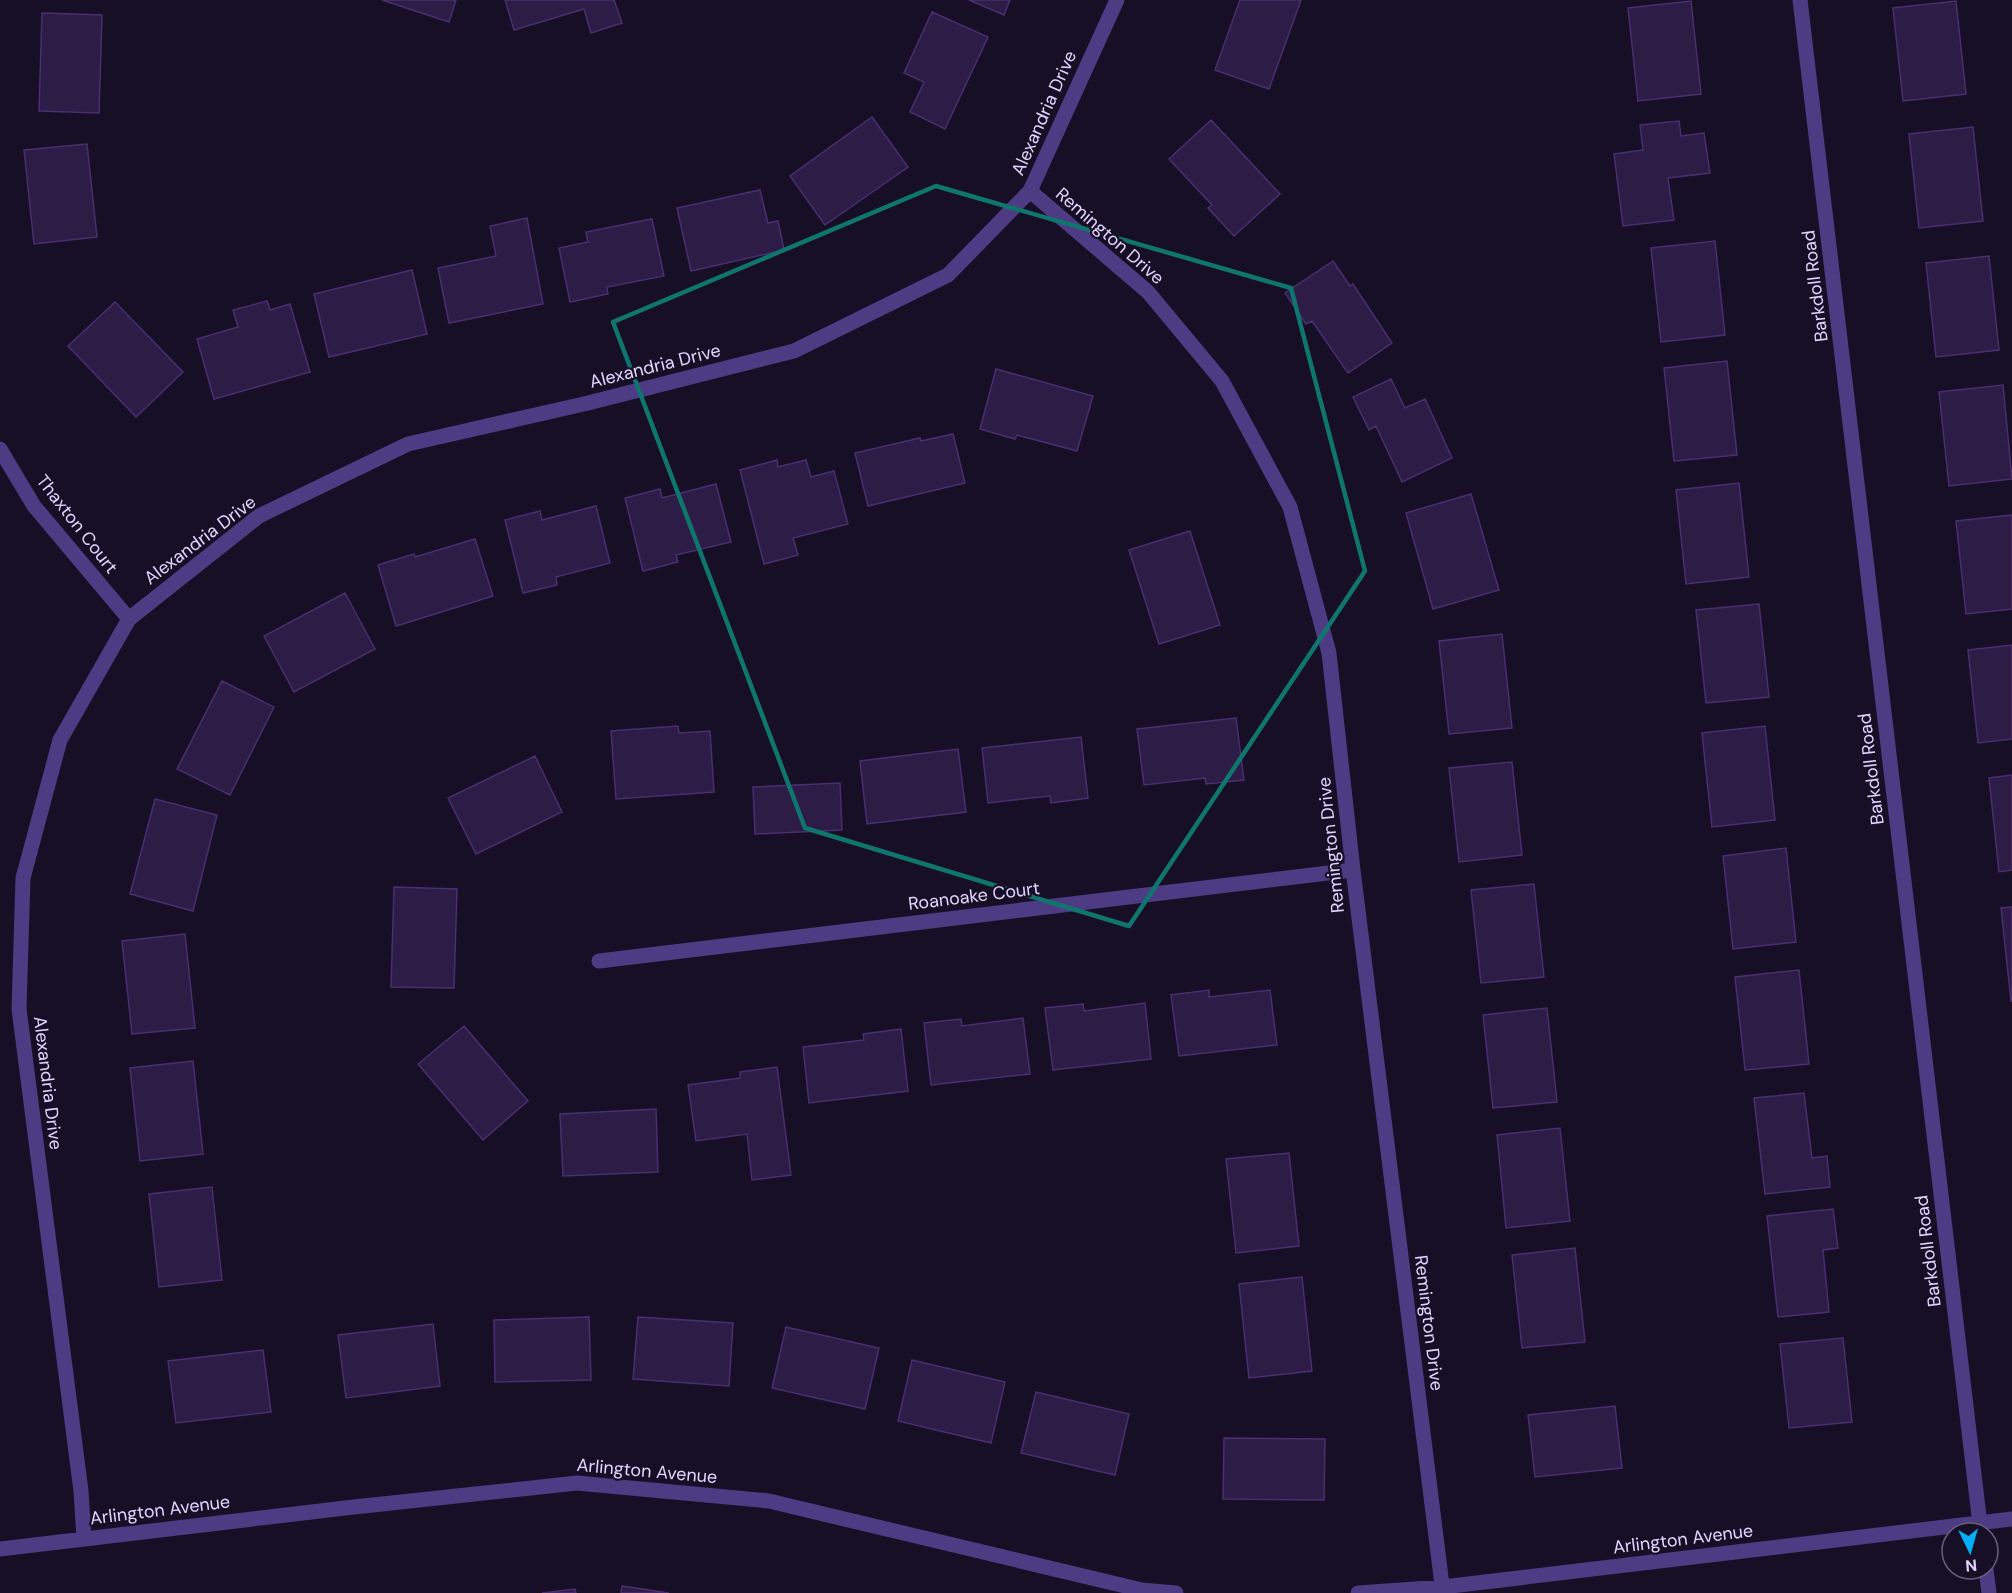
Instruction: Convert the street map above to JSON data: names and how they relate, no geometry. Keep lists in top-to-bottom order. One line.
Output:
{"streets":{"street":["Alexandria Drive","Remington Drive","Barkdoll Road","Thaxton Court","Roanoake Court","Arlington Avenue"]},"crossings":[["Alexandria Drive","Remington Drive"],["Alexandria Drive","Thaxton Court"],["Alexandria Drive","Arlington Avenue"],["Remington Drive","Roanoake Court"],["Remington Drive","Arlington Avenue"]],"north":"bottom"}
